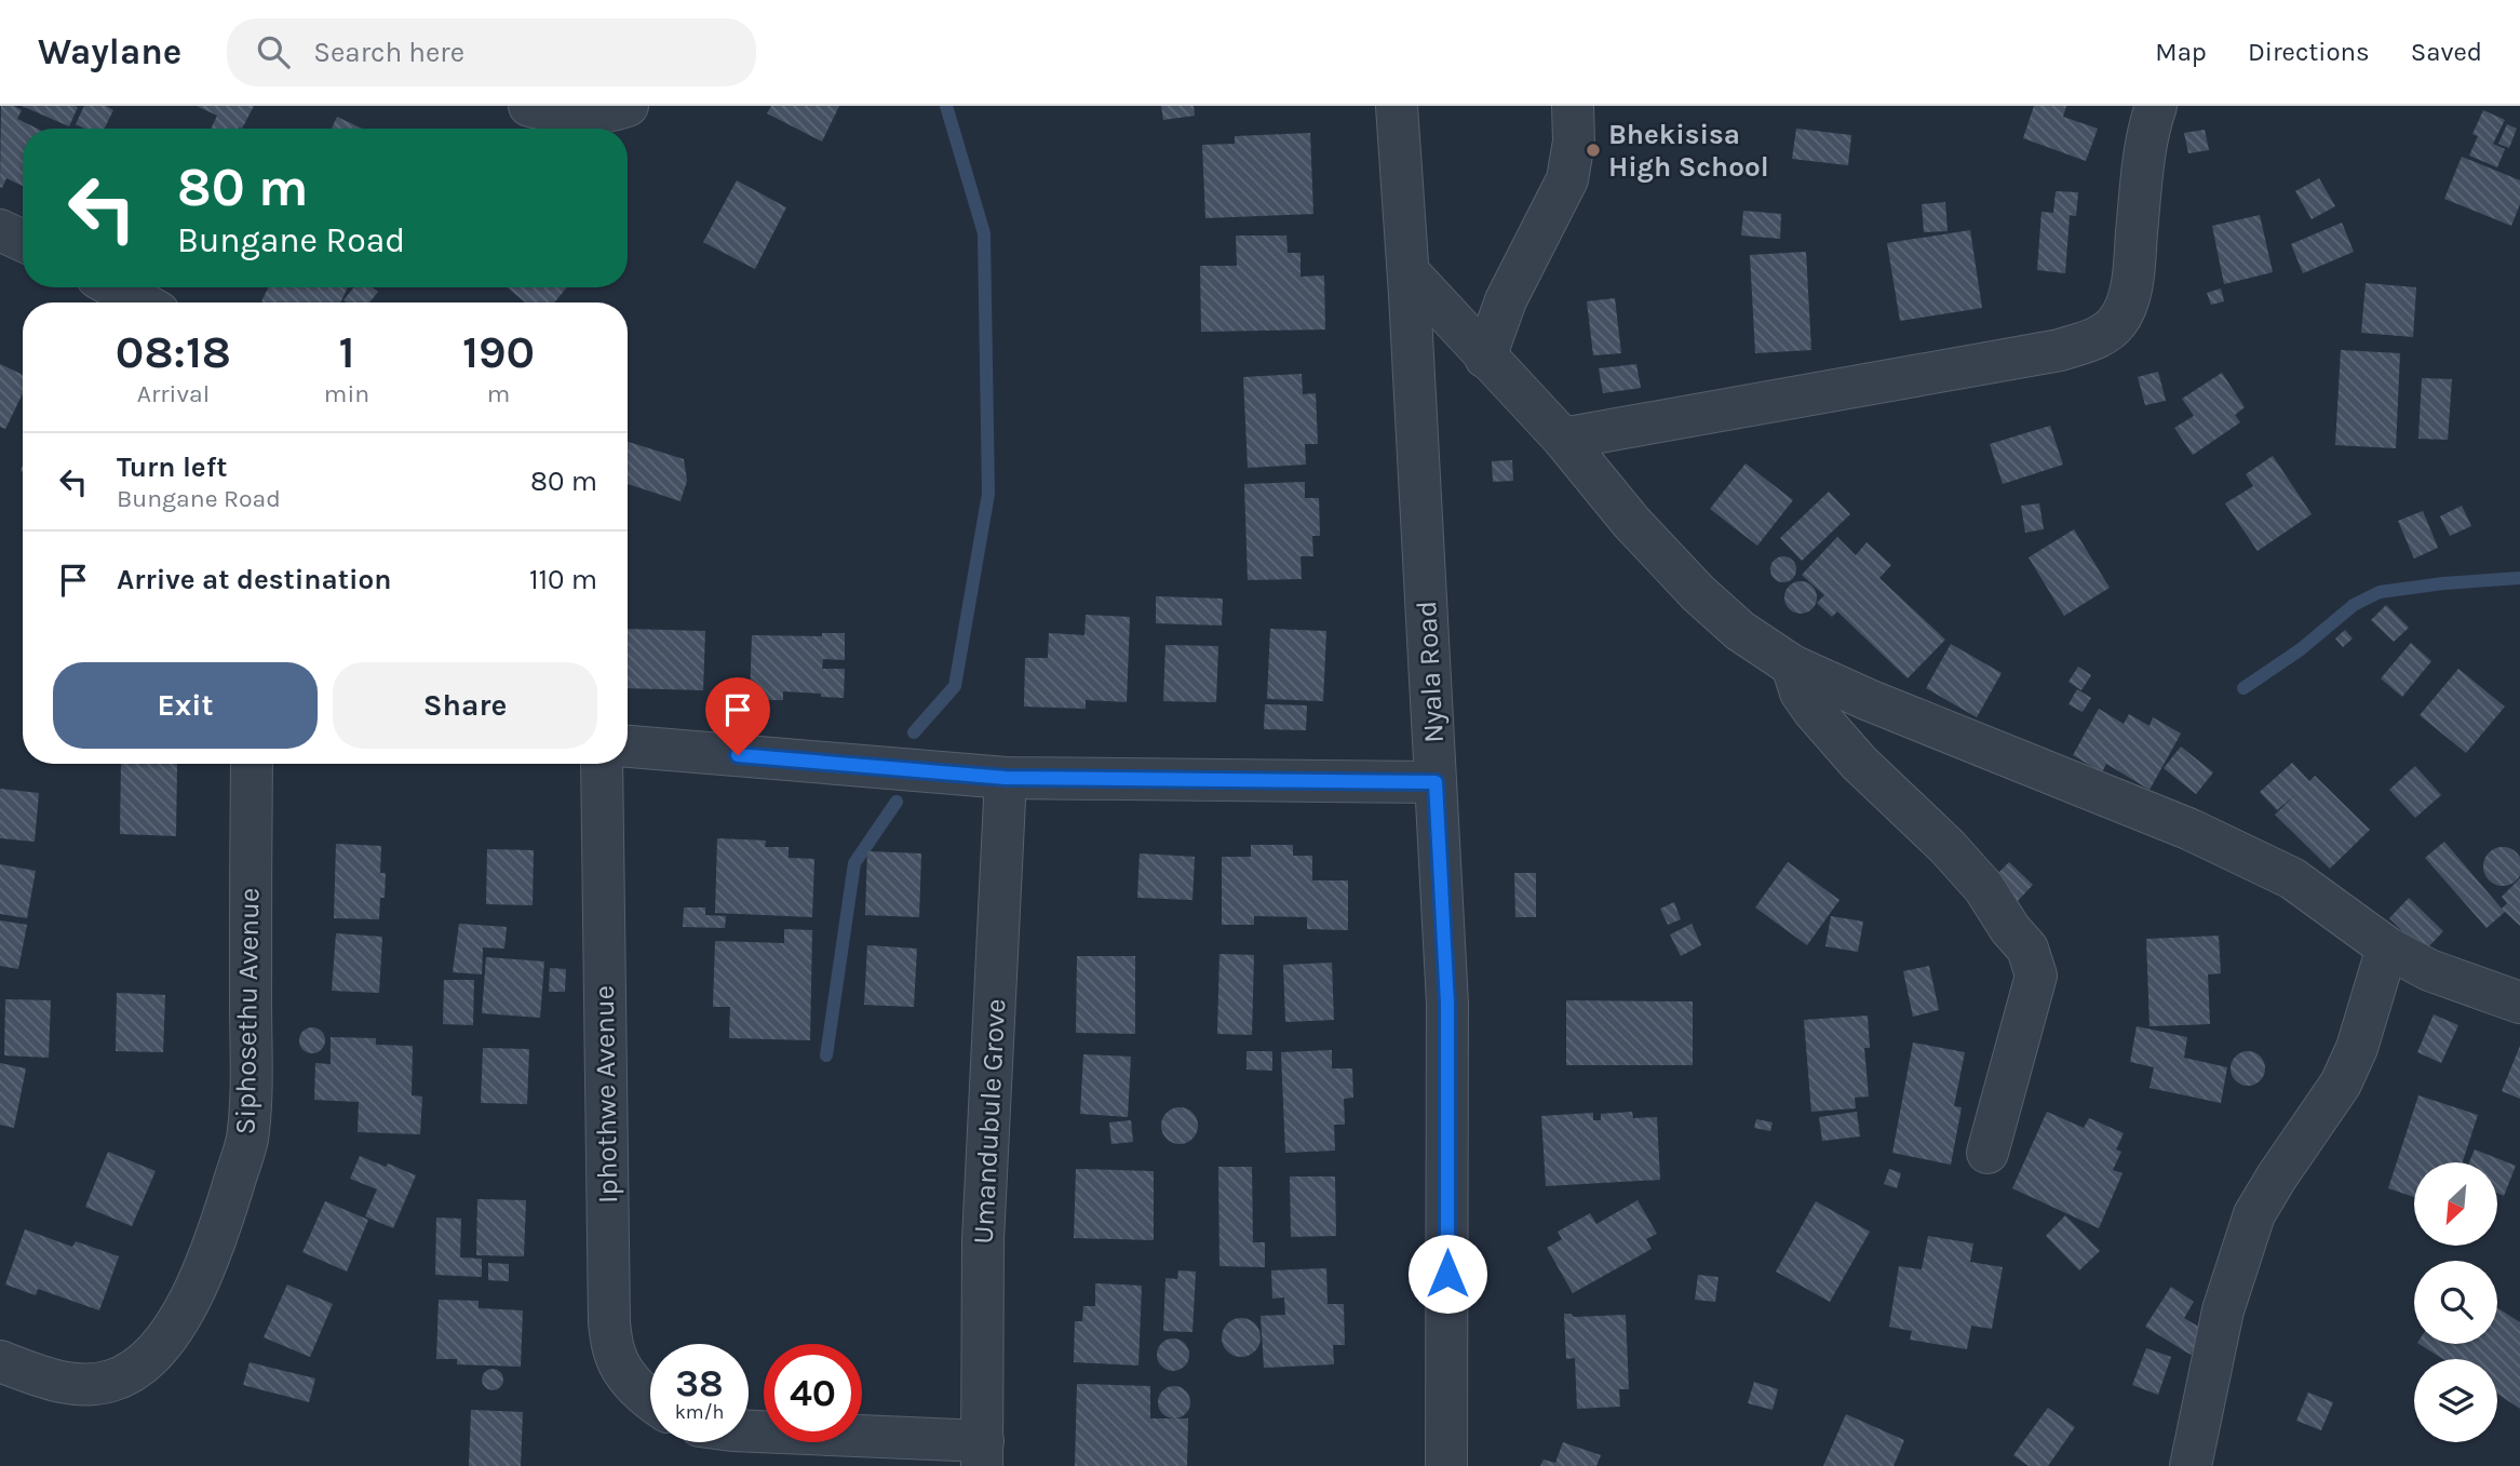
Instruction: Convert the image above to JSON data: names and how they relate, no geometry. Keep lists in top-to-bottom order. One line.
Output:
{"streets":{"street":["Nyala Road","Siphosethu Avenue","Iphothwe Avenue","Umandubule Grove"]},"places":["Bhekisisa High School"],"north":"bottom left","page":{"header":"Waylane","search":"Search here","nav":["Map","Directions","Saved"],"turn":["80 m","Bungane Road"],"eta":["08:18","Arrival","1","min","190","m"],"list":[{"name":"Turn left","note":"Bungane Road","value":"80 m"},{"name":"Arrive at destination","value":"110 m"}],"buttons":["Exit","Share"],"speed":"38 km/h","limit":"40"}}
